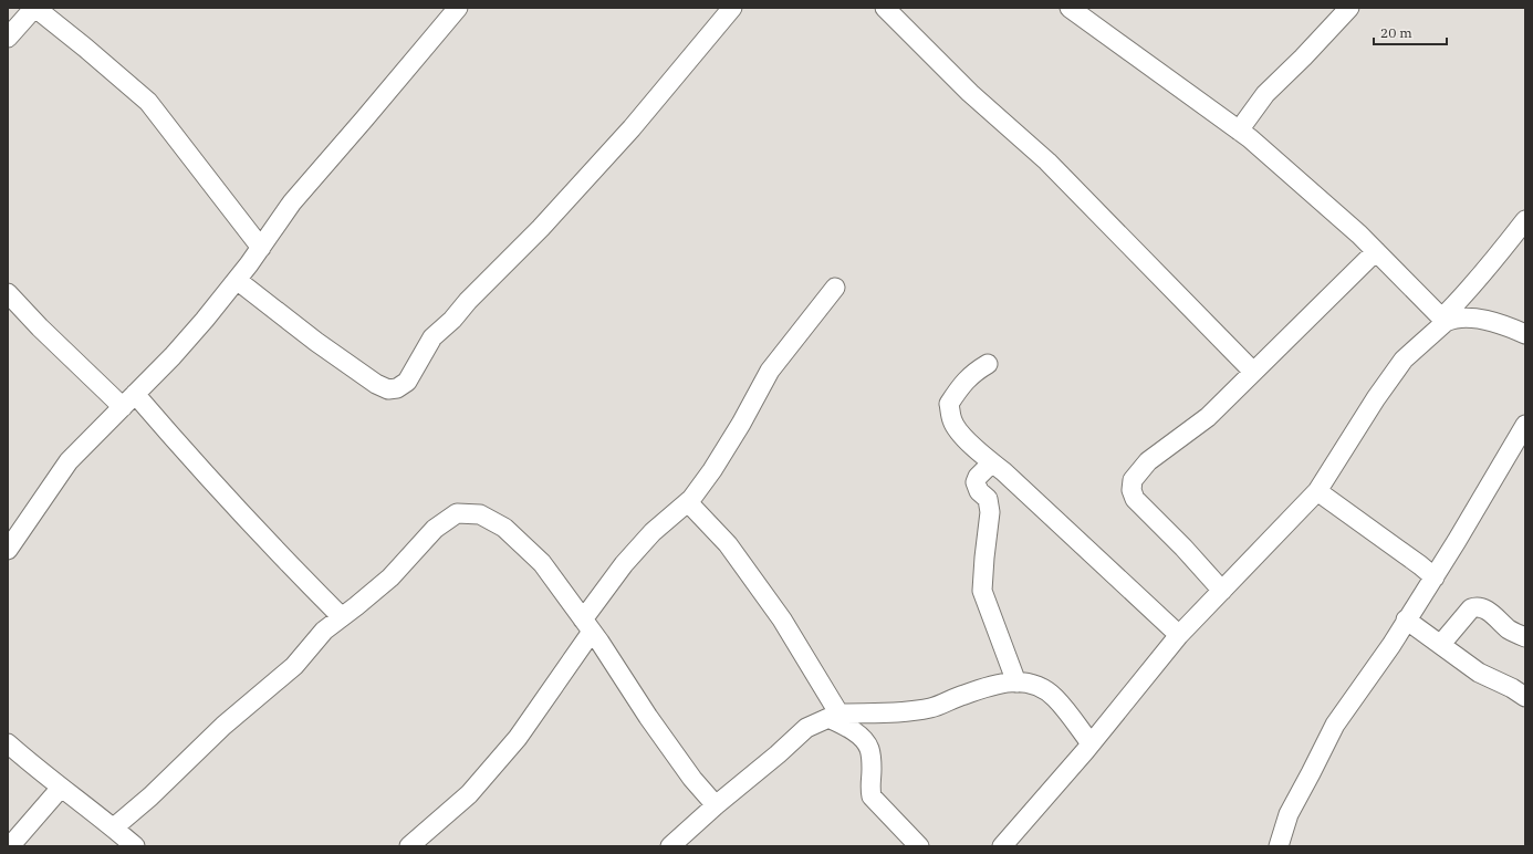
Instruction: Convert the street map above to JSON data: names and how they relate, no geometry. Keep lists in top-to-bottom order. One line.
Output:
{"scale_bar":"20 m"}
